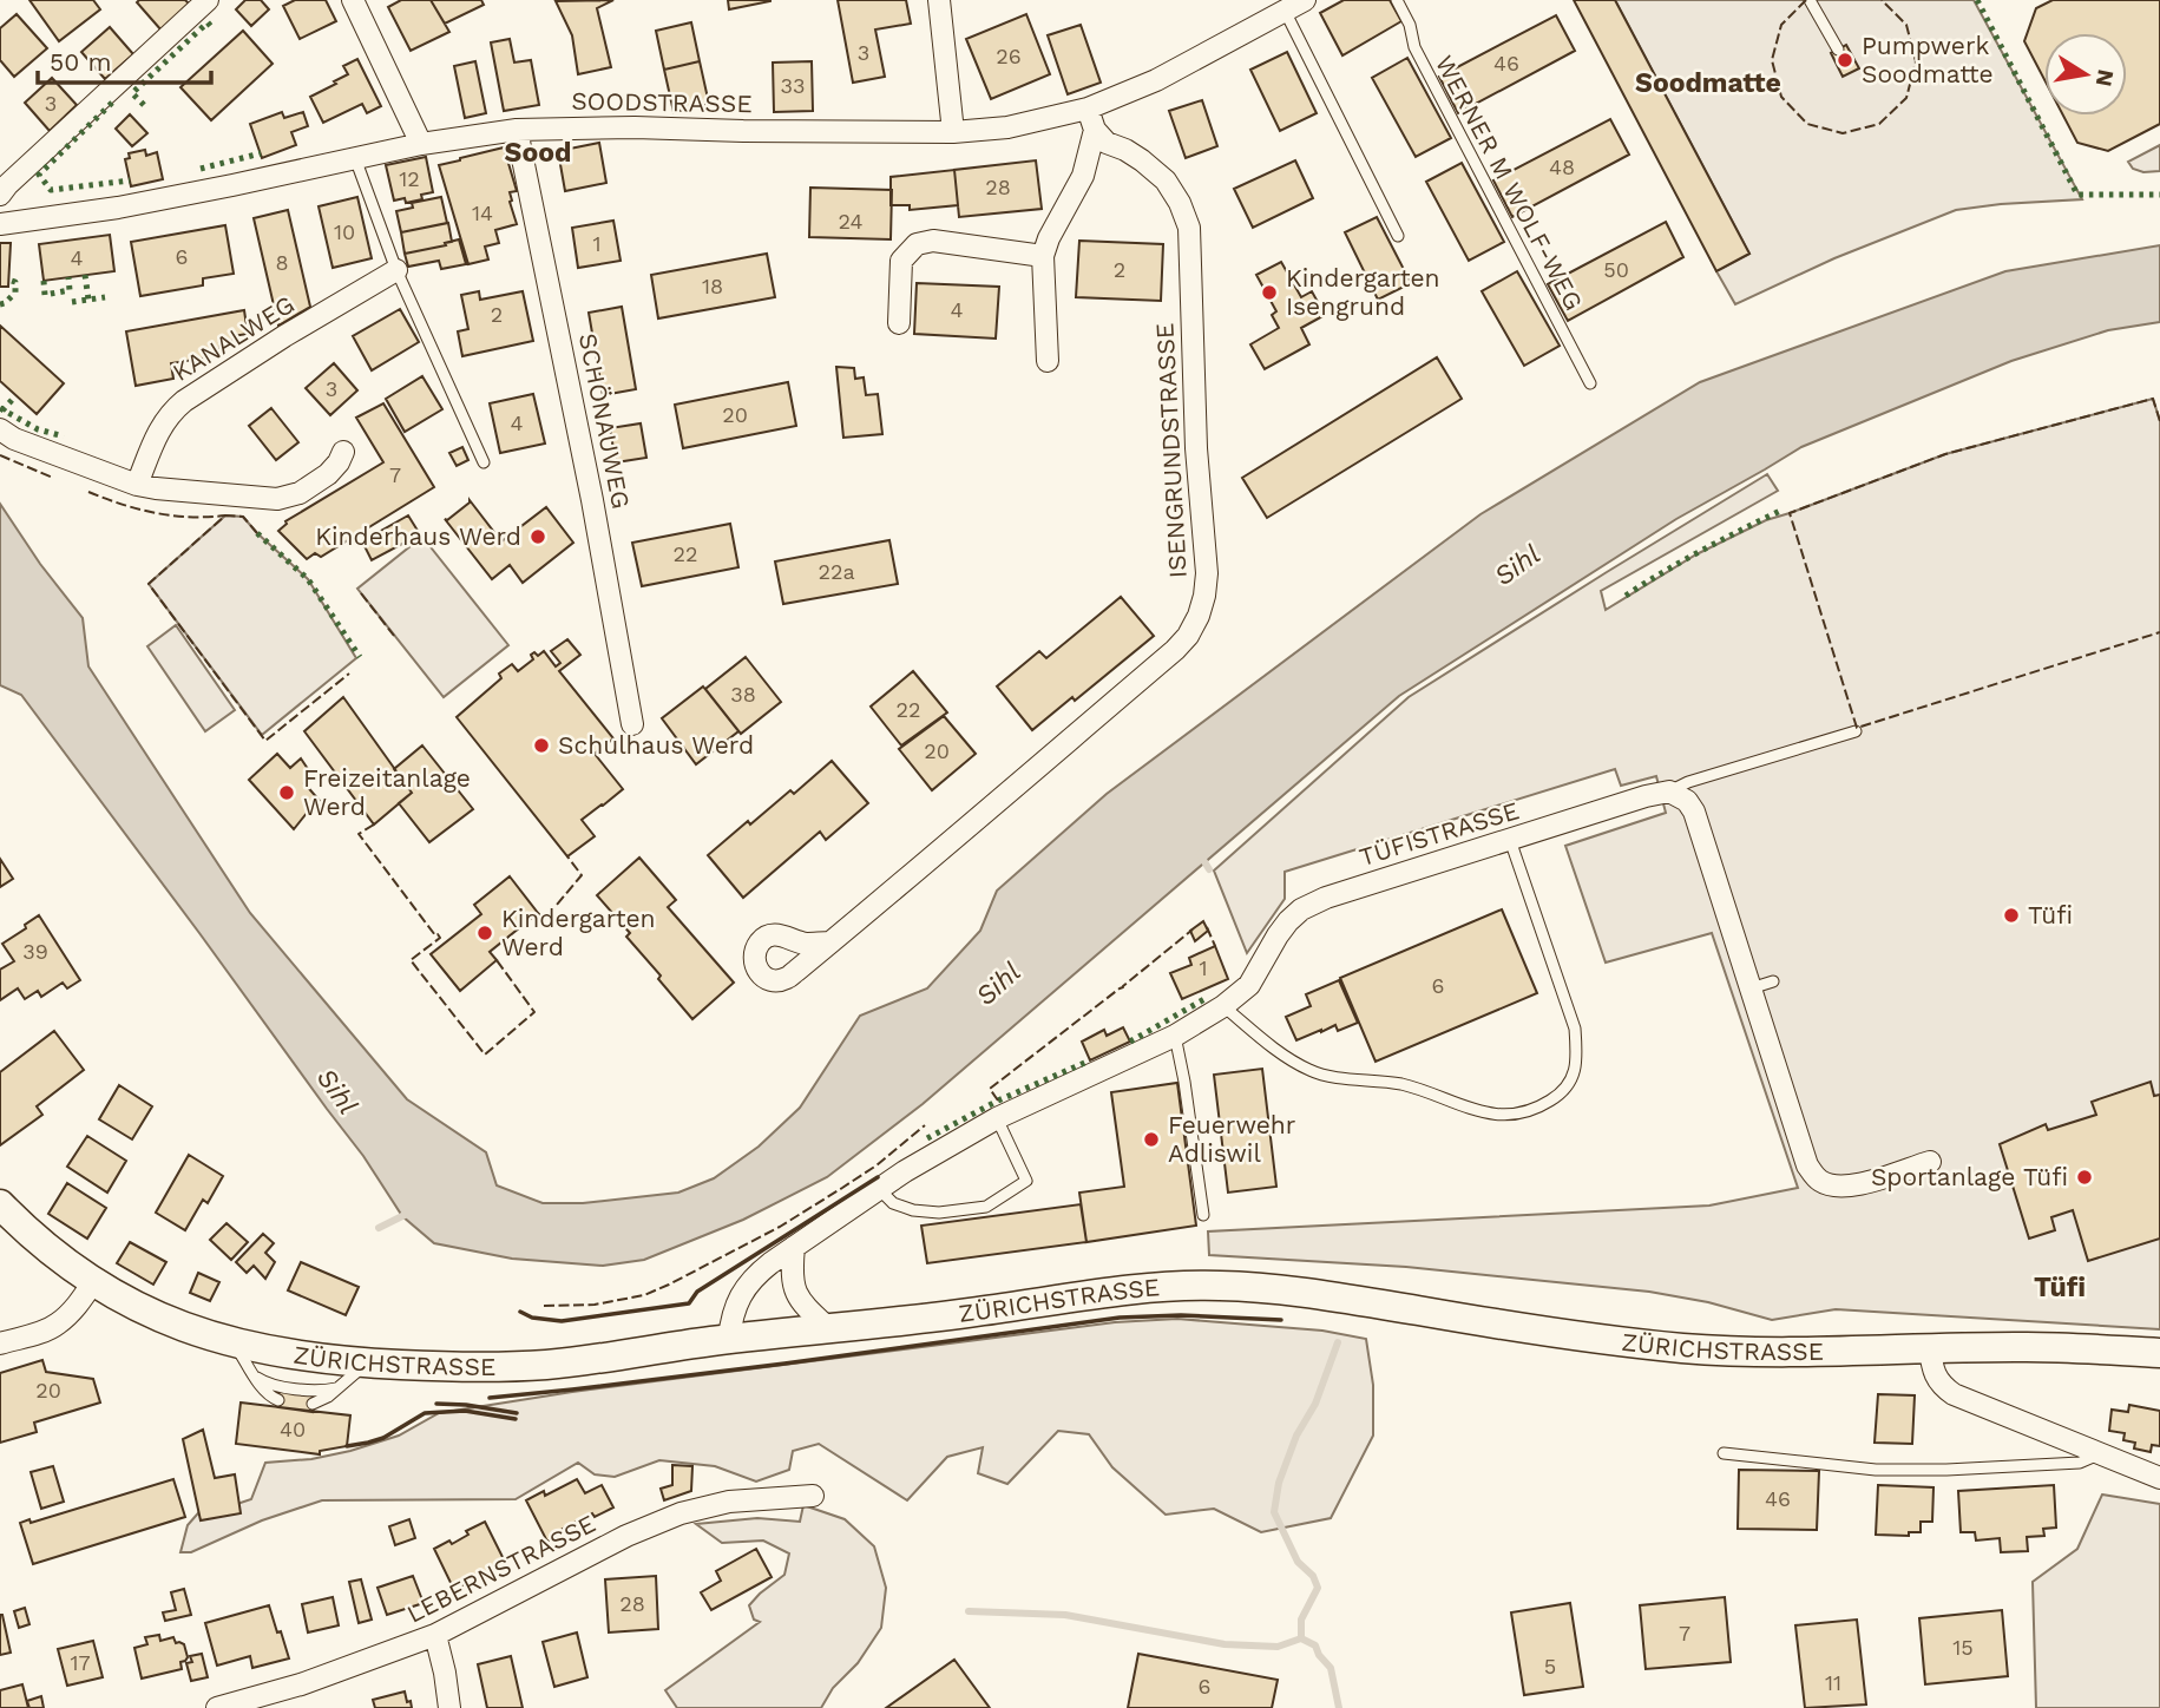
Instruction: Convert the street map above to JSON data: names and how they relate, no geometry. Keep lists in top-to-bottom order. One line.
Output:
{"streets":{"main road":["ZÜRICHSTRASSE"],"street":["SOODSTRASSE","KANALWEG","SCHÖNAUWEG","ISENGRUNDSTRASSE","TÜFISTRASSE","LEBERNSTRASSE"],"lane":["WERNER M WOLF-WEG"]},"crossings":[["SOODSTRASSE","SCHÖNAUWEG"],["TÜFISTRASSE","ZÜRICHSTRASSE"]],"districts":["Soodmatte","Sood","Tüfi"],"water":["Sihl"],"places":["Pumpwerk Soodmatte","Kindergarten Isengrund","Kinderhaus Werd","Schulhaus Werd","Freizeitanlage Werd","Tüfi","Kindergarten Werd","Feuerwehr Adliswil","Sportanlage Tüfi"],"house_numbers":["3","26","46","33","3","48","12","28","14","24","10","1","6","4","8","2","50","18","4","2","3","20","4","7","22","22a","38","22","20","39","1","6","20","40","46","28","7","15","17","5","11","6"],"scale_bar":"50 m","north":"right"}
